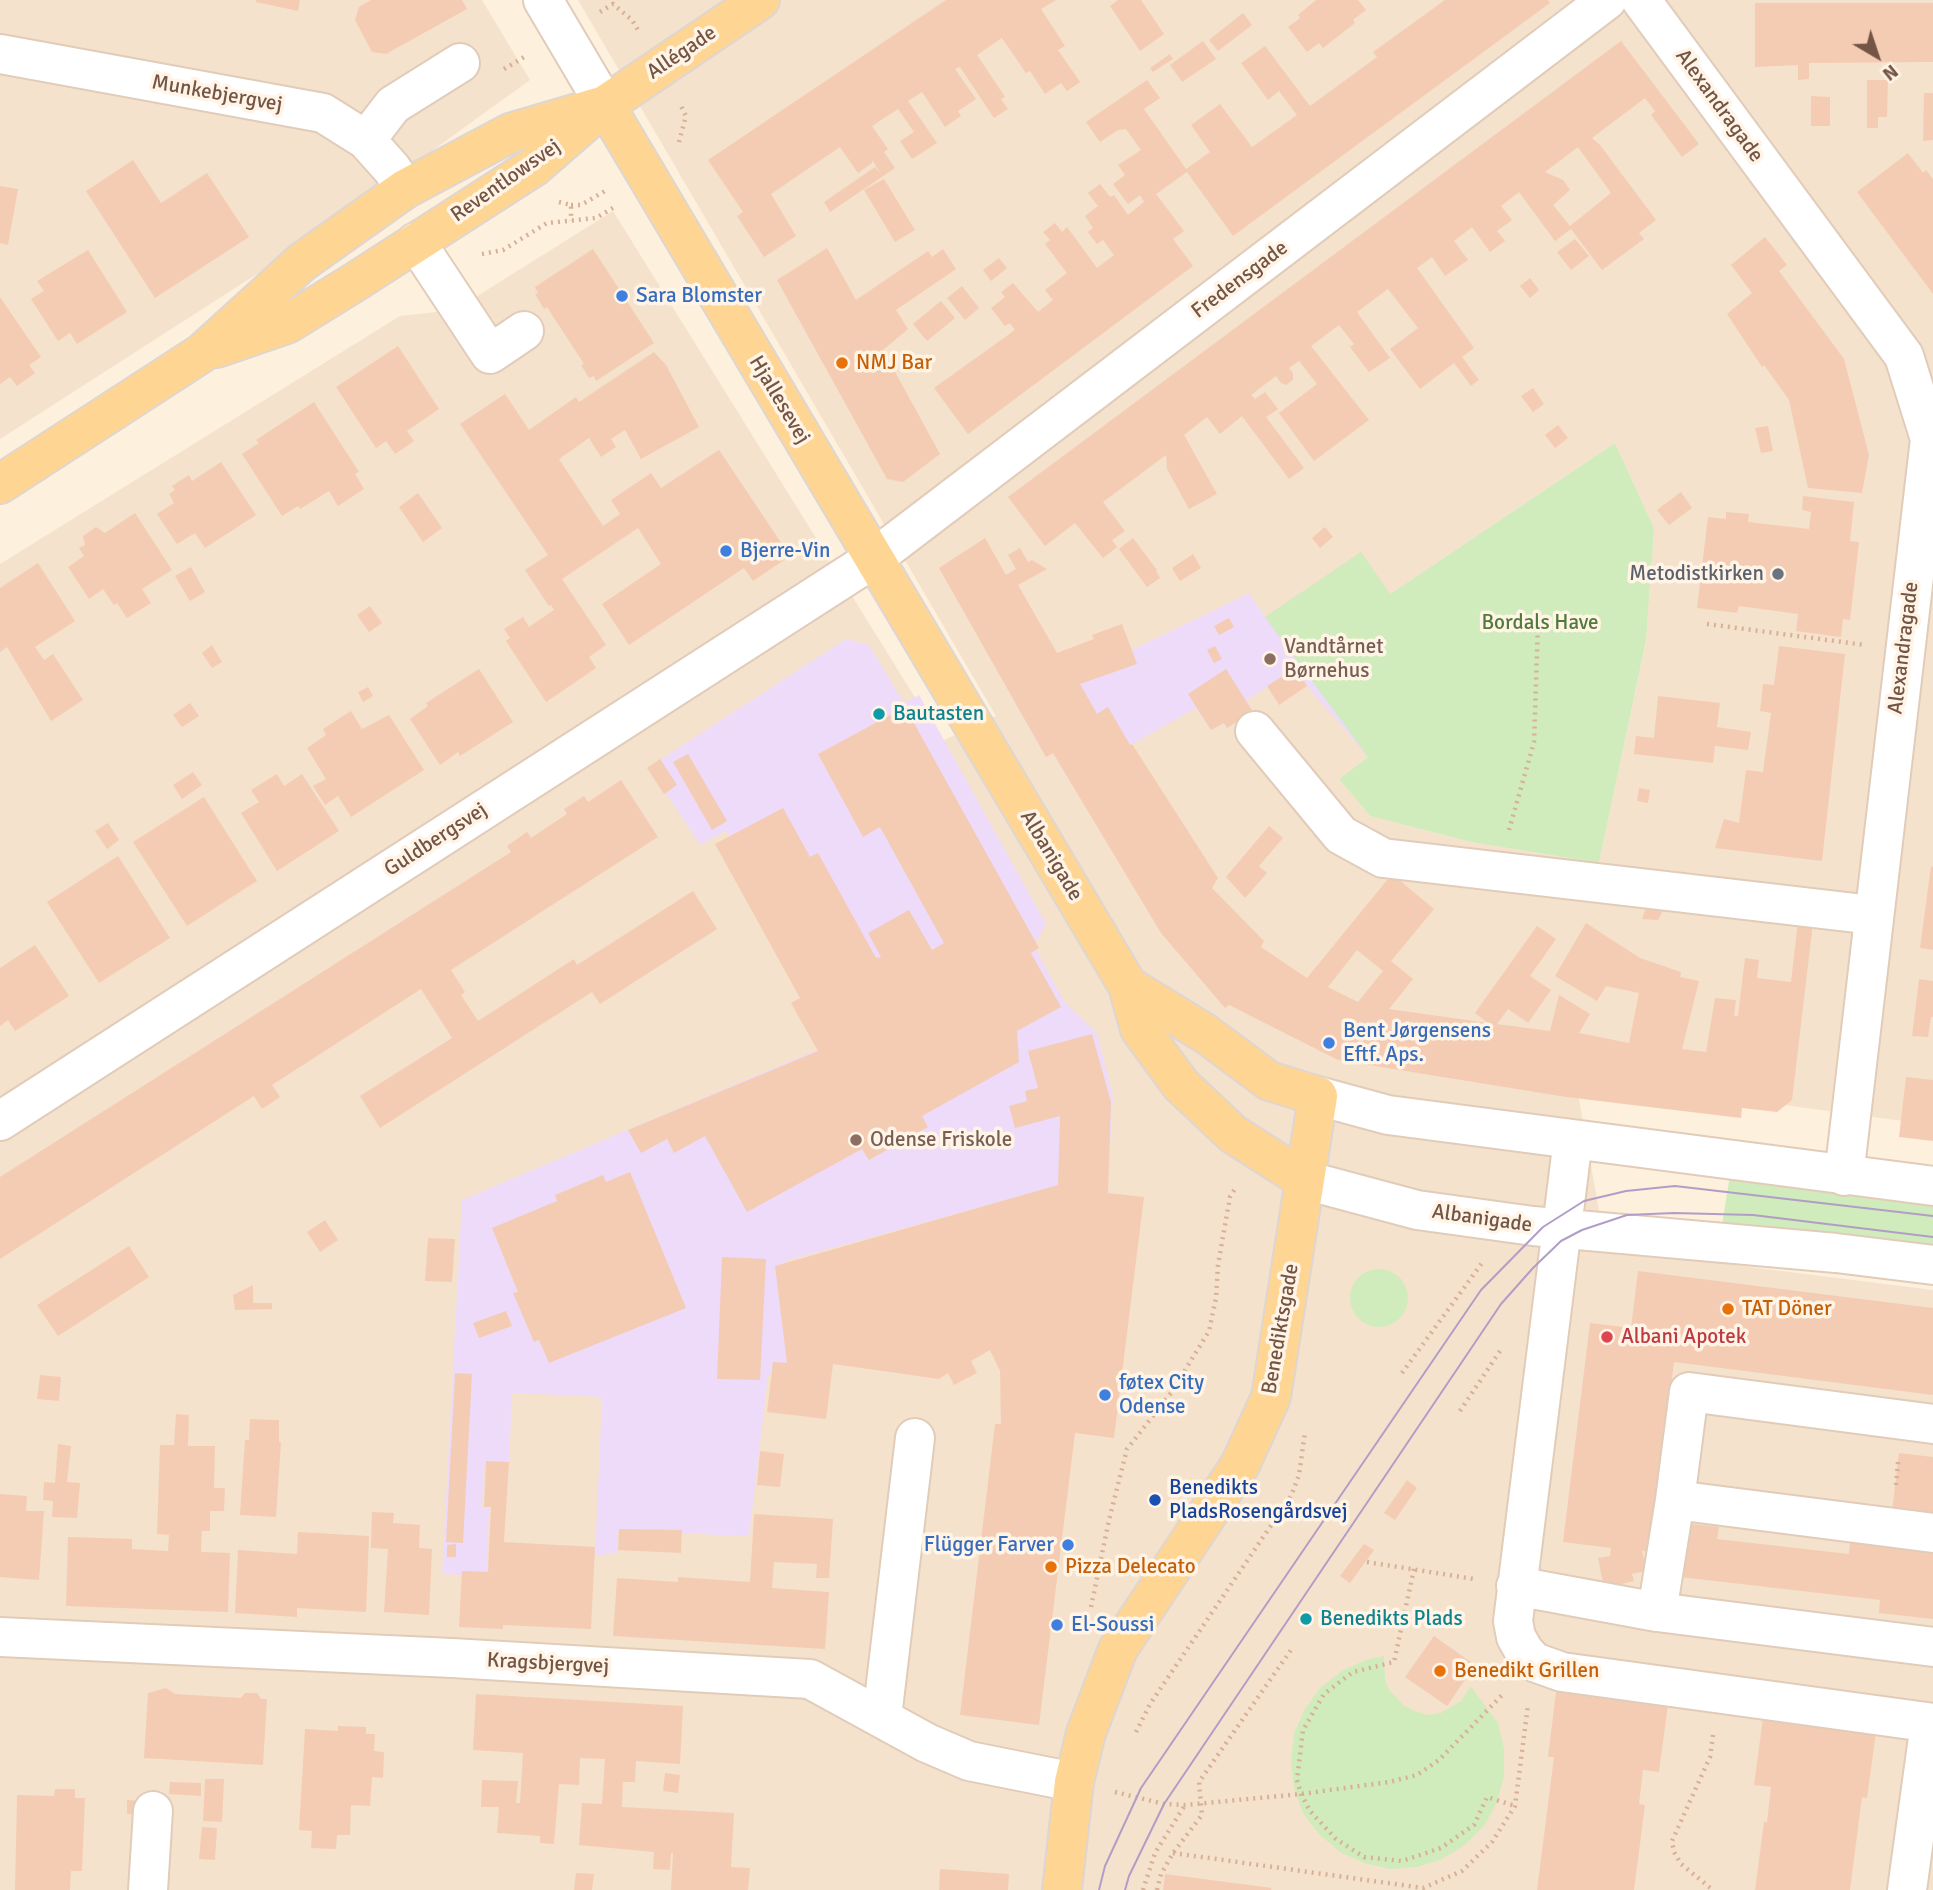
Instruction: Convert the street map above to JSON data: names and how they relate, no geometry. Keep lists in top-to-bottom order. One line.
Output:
{"streets":{"main road":["Allégade","Reventlowsvej","Hjallesevej","Albanigade","Benediktsgade"],"street":["Munkebjergvej","Alexandragade","Fredensgade","Guldbergsvej","Kragsbjergvej"]},"crossings":[["Allégade","Reventlowsvej"],["Allégade","Hjallesevej"],["Munkebjergvej","Reventlowsvej"],["Alexandragade","Albanigade"],["Reventlowsvej","Hjallesevej"],["Fredensgade","Hjallesevej"],["Fredensgade","Guldbergsvej"],["Hjallesevej","Guldbergsvej"],["Hjallesevej","Albanigade"],["Albanigade","Benediktsgade"],["Benediktsgade","Kragsbjergvej"]],"parks":["Bordals Have"],"places":["Sara Blomster","NMJ Bar","Bjerre-Vin","Metodistkirken","Vandtårnet Børnehus","Bautasten","Bent Jørgensens Eftf. Aps.","Odense Friskole","TAT Döner","Albani Apotek","føtex City Odense","Benedikts PladsRosengårdsvej","Flügger Farver","Pizza Delecato","Benedikts Plads","El-Soussi","Benedikt Grillen"],"north":"bottom right"}
